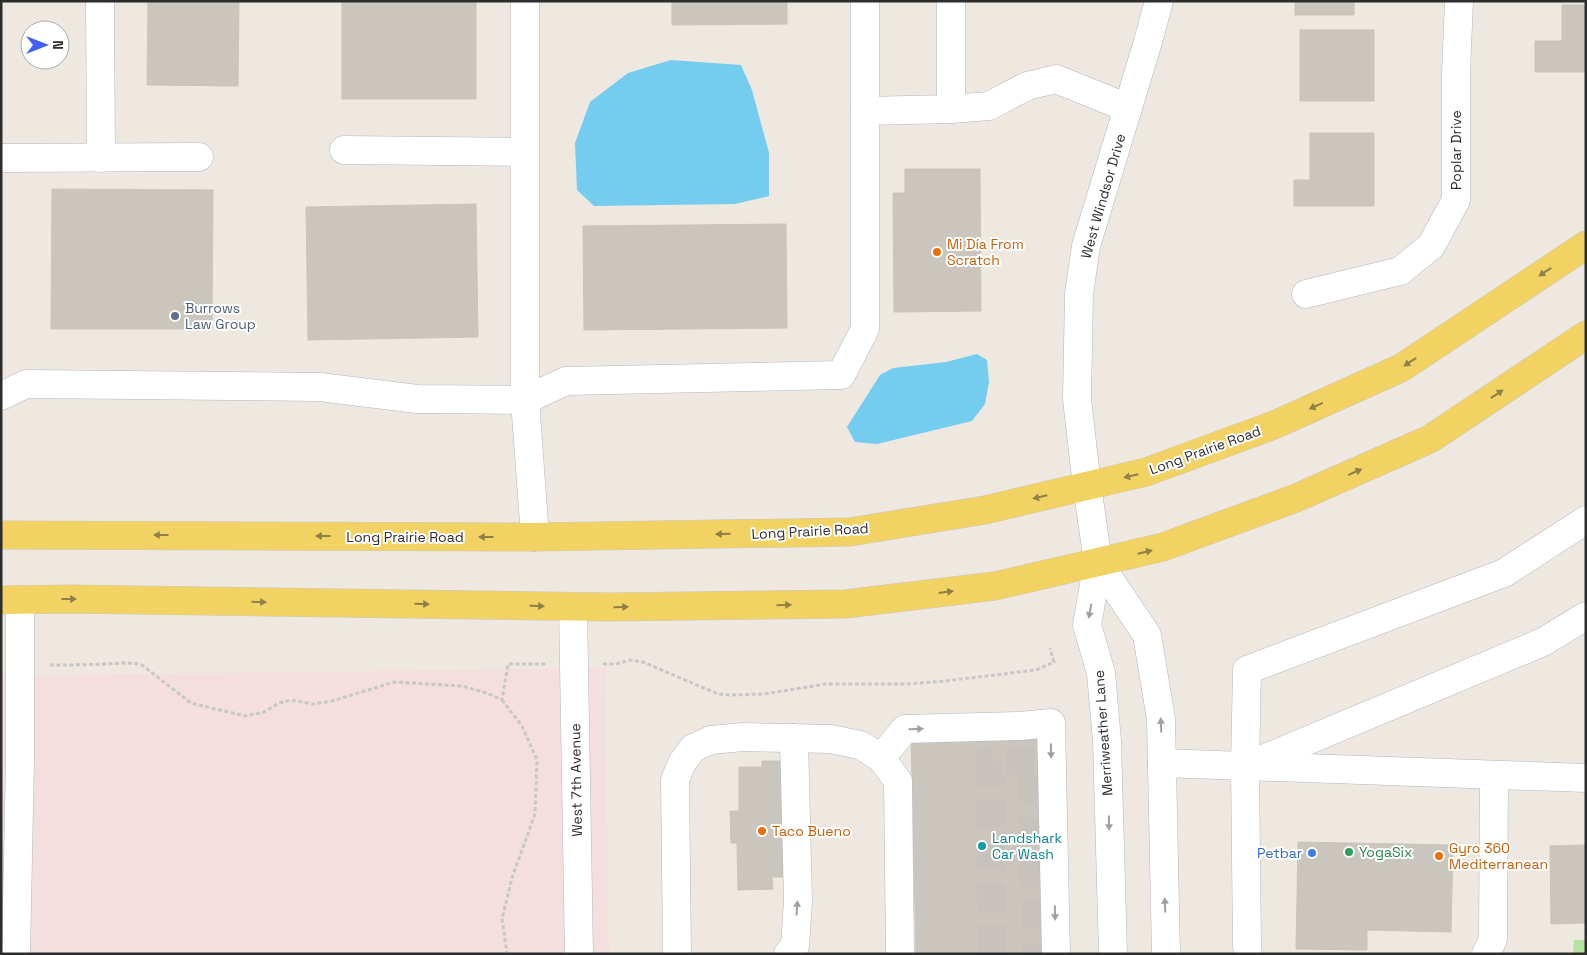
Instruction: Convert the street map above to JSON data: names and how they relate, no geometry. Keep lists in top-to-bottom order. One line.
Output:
{"streets":{"main road":["Long Prairie Road"],"street":["Poplar Drive","West Windsor Drive","Merriweather Lane","West 7th Avenue"]},"crossings":[["West Windsor Drive","Long Prairie Road"],["West Windsor Drive","Merriweather Lane"]],"places":["Mi Día From Scratch","Burrows Law Group","Taco Bueno","Landshark Car Wash","YogaSix","Petbar","Gyro 360 Mediterranean"],"north":"right"}
